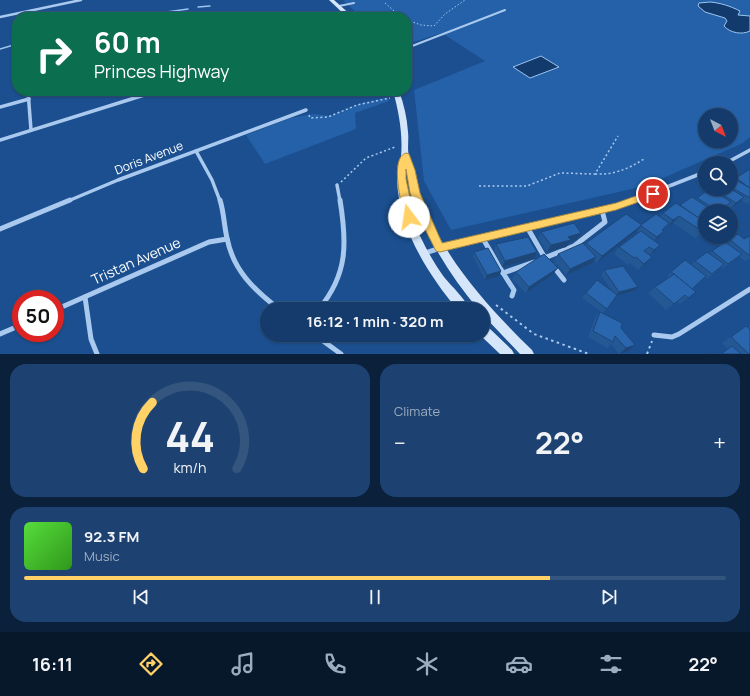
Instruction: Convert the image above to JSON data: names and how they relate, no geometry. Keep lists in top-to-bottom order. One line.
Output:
{"streets":{"street":["Doris Avenue","Tristan Avenue"]},"north":"bottom right","page":{"turn":["60 m","Princes Highway"],"limit":"50","trip":"16:12 · 1 min · 320 m","tile":"Climate","heat":["−","22°","+"],"song":["92.3 FM","Music"],"tabs":["16:11","22°"],"gauge":["44","km/h"]}}
